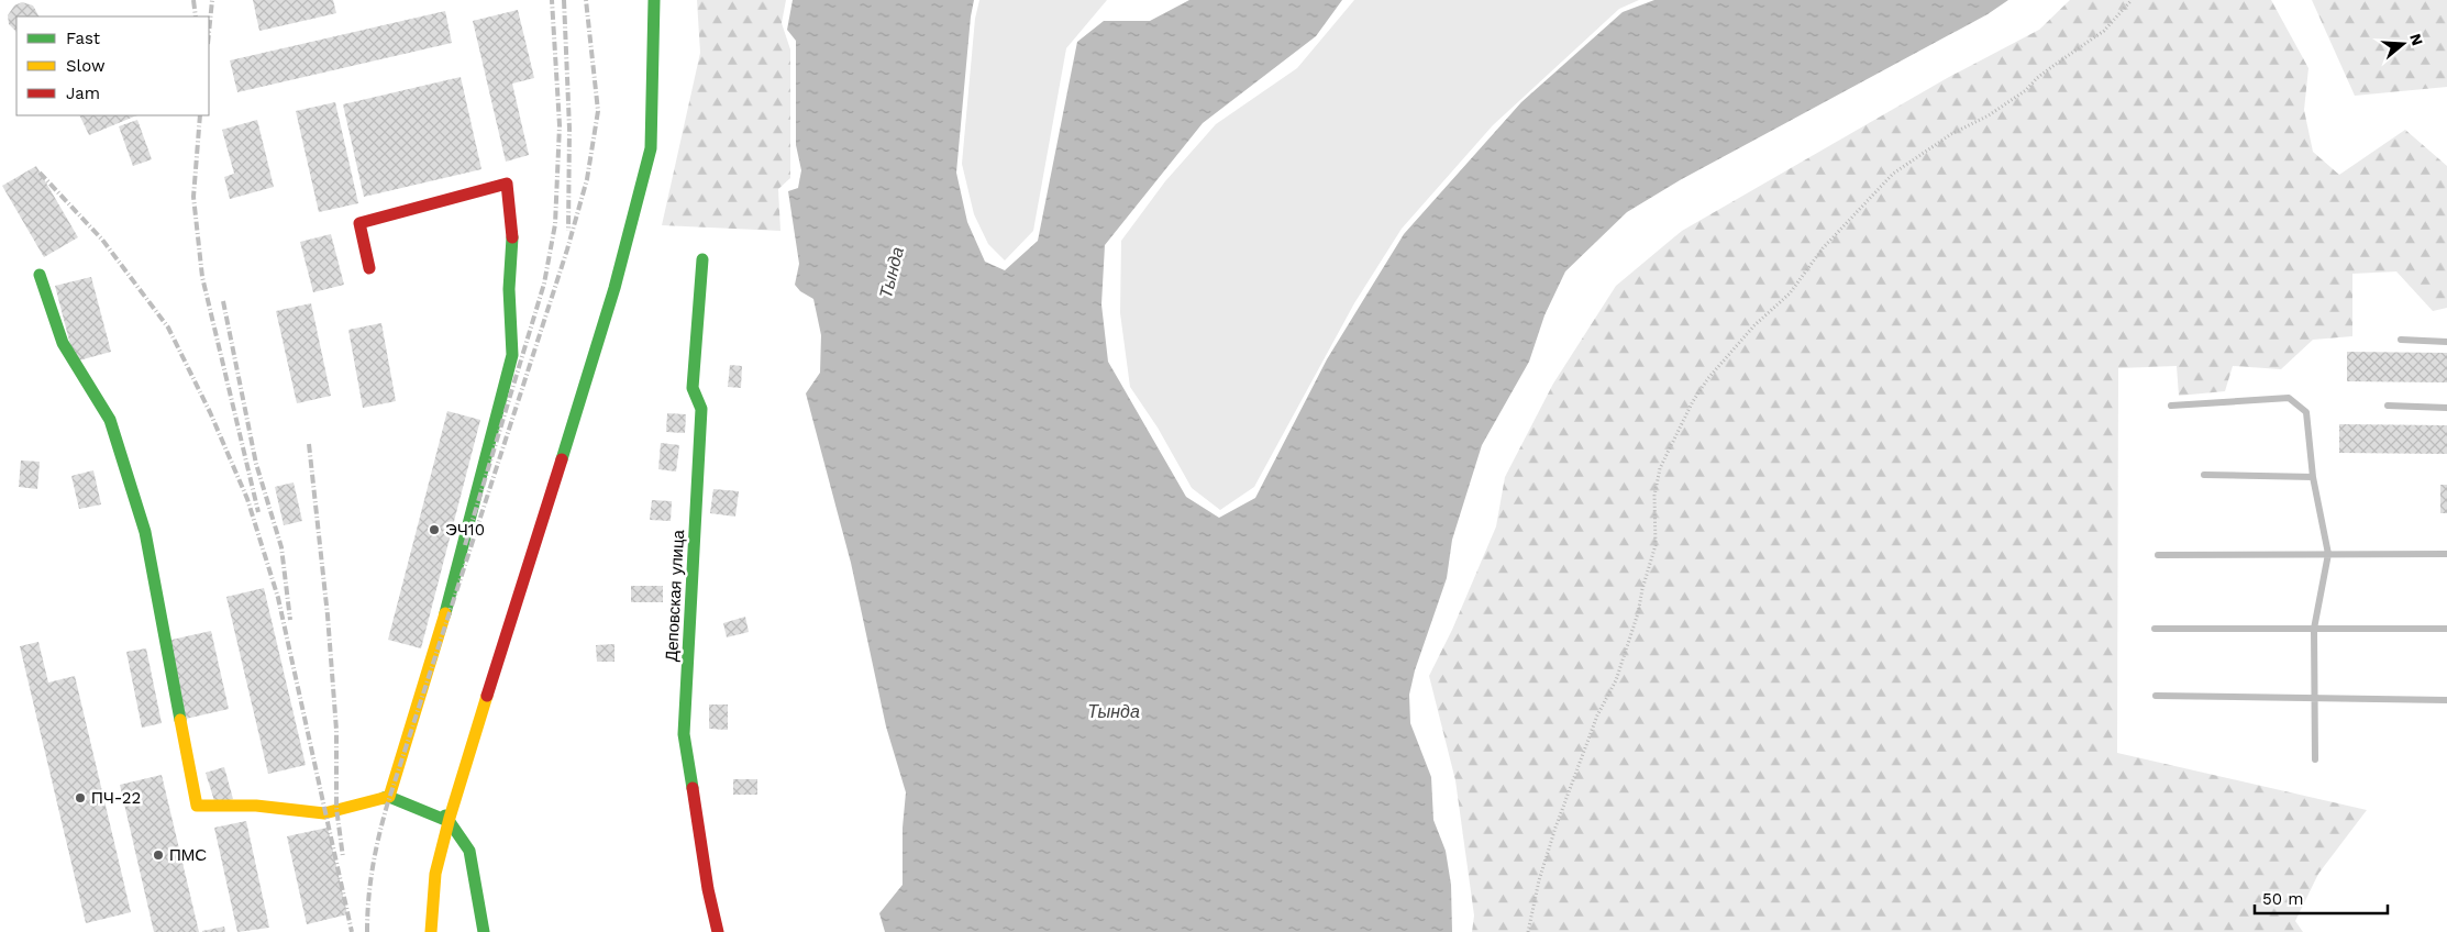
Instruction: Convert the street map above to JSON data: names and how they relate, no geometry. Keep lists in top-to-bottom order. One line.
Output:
{"streets":{"street":["Деповская улица"]},"water":["Тында"],"places":["ЭЧ10","ПЧ-22","ПМС"],"legend":["Fast","Slow","Jam"],"scale_bar":"50 m","north":"right"}
